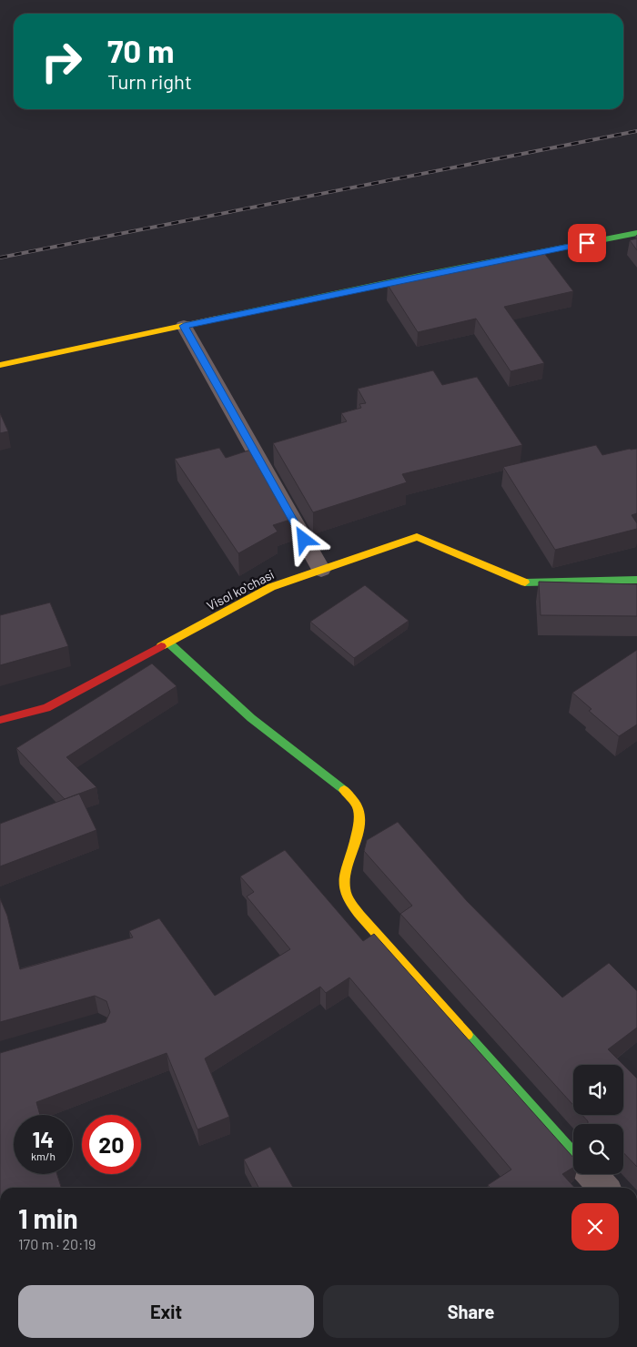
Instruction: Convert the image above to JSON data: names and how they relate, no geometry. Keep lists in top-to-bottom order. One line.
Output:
{"streets":{"street":["Visol koʻchasi"]},"page":{"turn":["70 m","Turn right"],"speed":"14 km/h","limit":"20","heading":["1 min","170 m · 20:19"],"buttons":["Exit","Share"]}}
